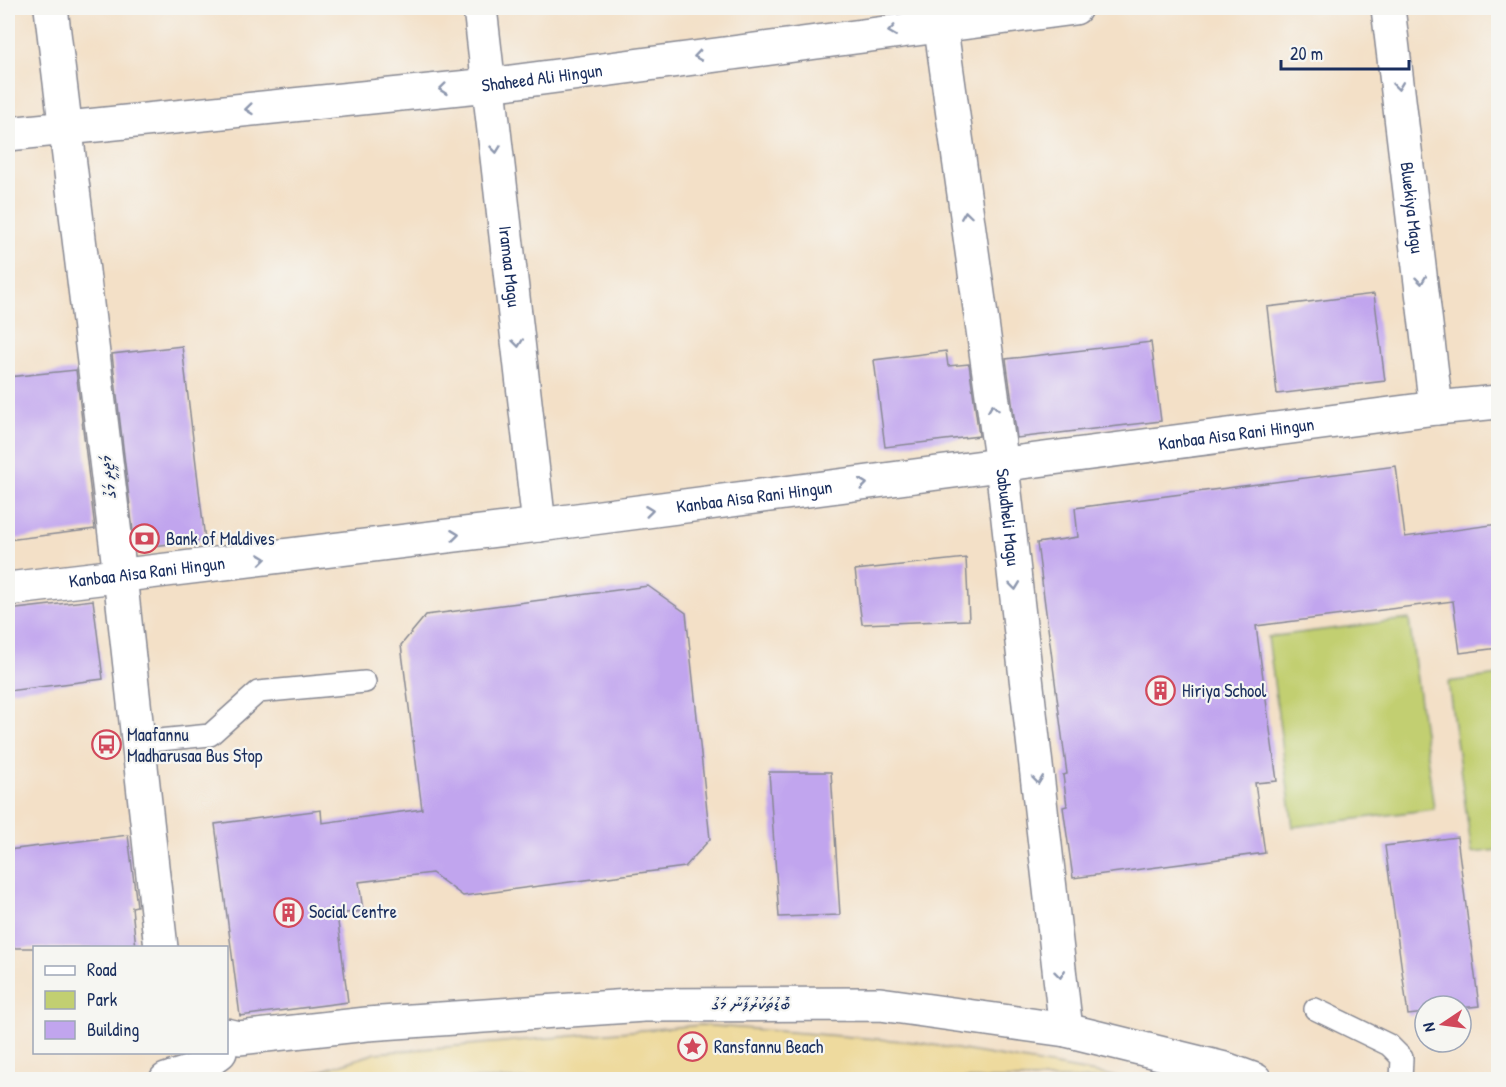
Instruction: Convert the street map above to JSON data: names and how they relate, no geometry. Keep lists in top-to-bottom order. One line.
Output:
{"streets":{"street":["Shaheed Ali Hingun","Bluekiya Magu","Iramaa Magu","Kanbaa Aisa Rani Hingun","މަޖީދީ މަގު","Sabudheli Magu","ބޮޑުތަކުރުފާނު މަގު"]},"crossings":[["Shaheed Ali Hingun","Iramaa Magu"],["Shaheed Ali Hingun","މަޖީދީ މަގު"],["Shaheed Ali Hingun","Sabudheli Magu"],["Bluekiya Magu","Kanbaa Aisa Rani Hingun"],["Iramaa Magu","Kanbaa Aisa Rani Hingun"],["Kanbaa Aisa Rani Hingun","މަޖީދީ މަގު"],["Kanbaa Aisa Rani Hingun","Sabudheli Magu"],["Sabudheli Magu","ބޮޑުތަކުރުފާނު މަގު"]],"one_way":["Shaheed Ali Hingun","Bluekiya Magu","Iramaa Magu","Kanbaa Aisa Rani Hingun"],"places":{"bank":["Bank of Maldives"],"building":["Hiriya School","Social Centre"],"bus stop":["Maafannu Madharusaa Bus Stop"],"place":["Ransfannu Beach"]},"legend":["Road","Park","Building"],"scale_bar":"20 m","north":"left"}
